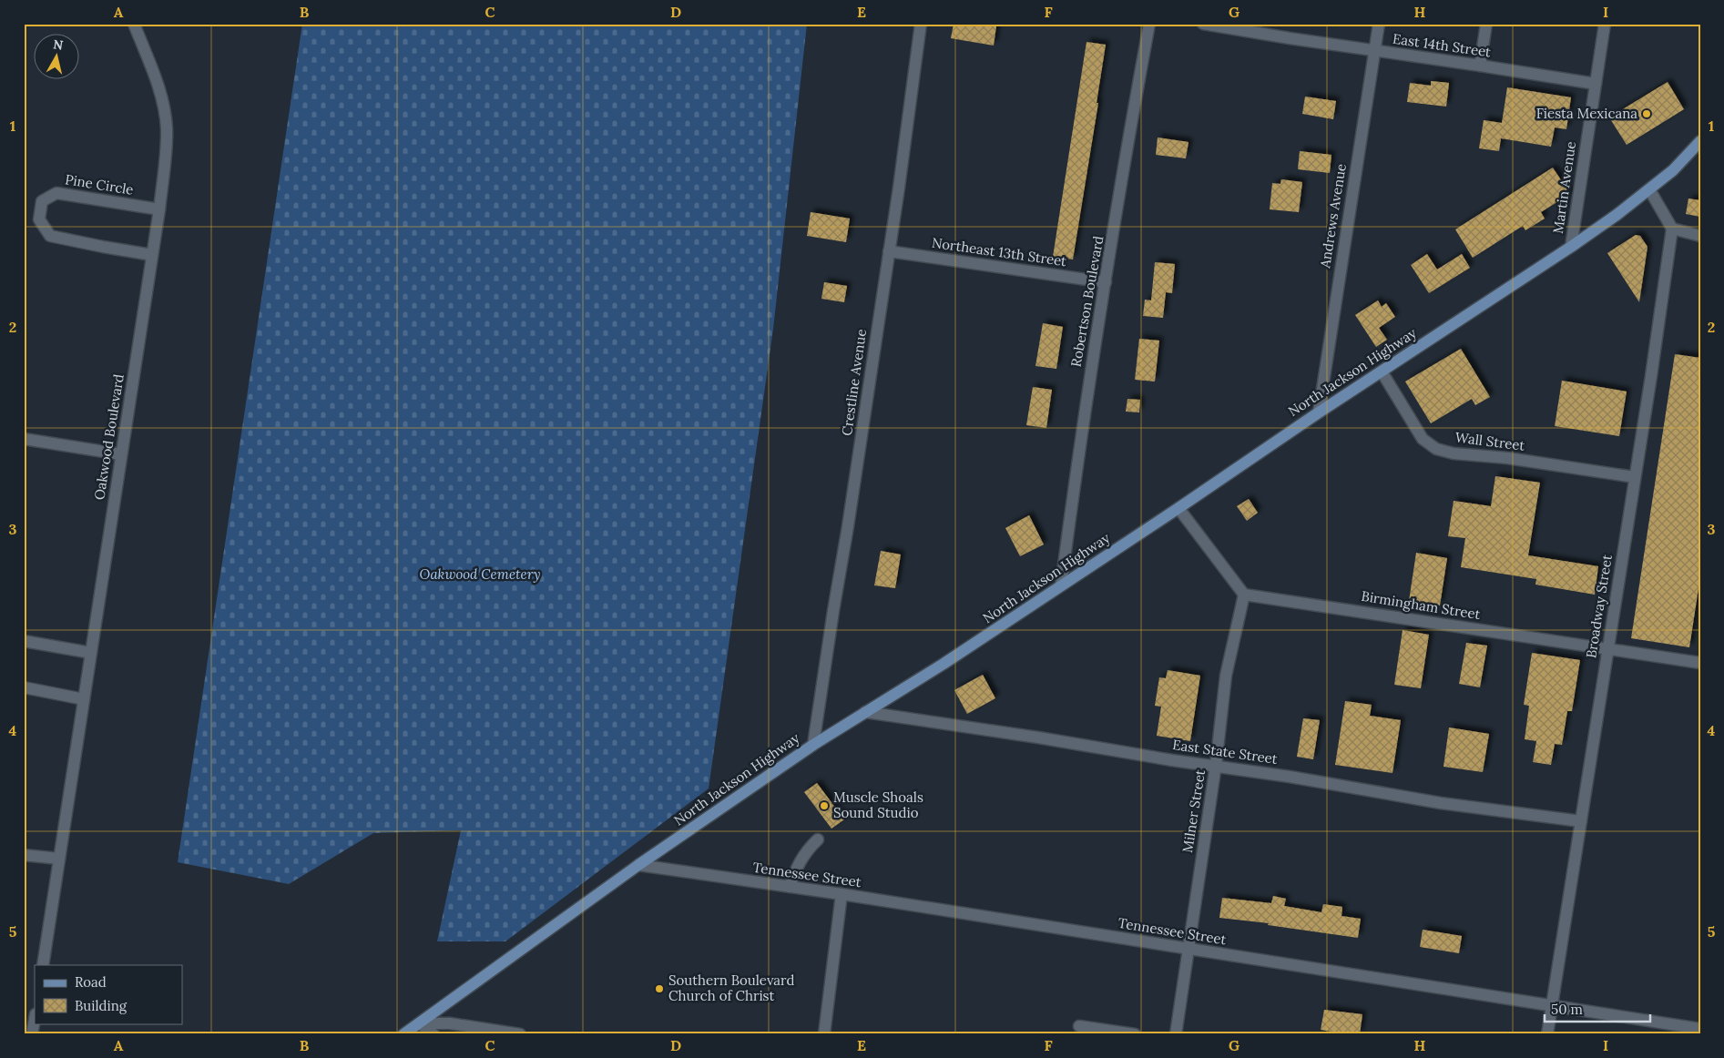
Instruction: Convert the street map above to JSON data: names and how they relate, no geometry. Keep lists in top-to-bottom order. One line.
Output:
{"streets":{"main road":["North Jackson Highway"],"street":["East 14th Street","Pine Circle","Martin Avenue","Andrews Avenue","Northeast 13th Street","Robertson Boulevard","Crestline Avenue","Oakwood Boulevard","Wall Street","Birmingham Street","Broadway Street","East State Street","Milner Street","Tennessee Street"]},"crossings":[["East 14th Street","Martin Avenue"],["East 14th Street","Andrews Avenue"],["Pine Circle","Oakwood Boulevard"],["Martin Avenue","North Jackson Highway"],["Andrews Avenue","North Jackson Highway"],["Northeast 13th Street","Robertson Boulevard"],["Northeast 13th Street","Crestline Avenue"],["Robertson Boulevard","North Jackson Highway"],["North Jackson Highway","Crestline Avenue"],["North Jackson Highway","Wall Street"],["North Jackson Highway","East State Street"],["North Jackson Highway","Tennessee Street"],["Wall Street","Broadway Street"],["Birmingham Street","Broadway Street"],["Birmingham Street","Milner Street"],["Broadway Street","East State Street"],["Broadway Street","Tennessee Street"],["East State Street","Milner Street"],["Milner Street","Tennessee Street"]],"parks":["Oakwood Cemetery"],"places":["Fiesta Mexicana","Muscle Shoals Sound Studio","Southern Boulevard Church of Christ"],"legend":["Road","Building"],"scale_bar":"50 m","north":"top","grid":{"columns":["A","B","C","D","E","F","G","H","I"],"rows":["1","2","3","4","5"]}}
